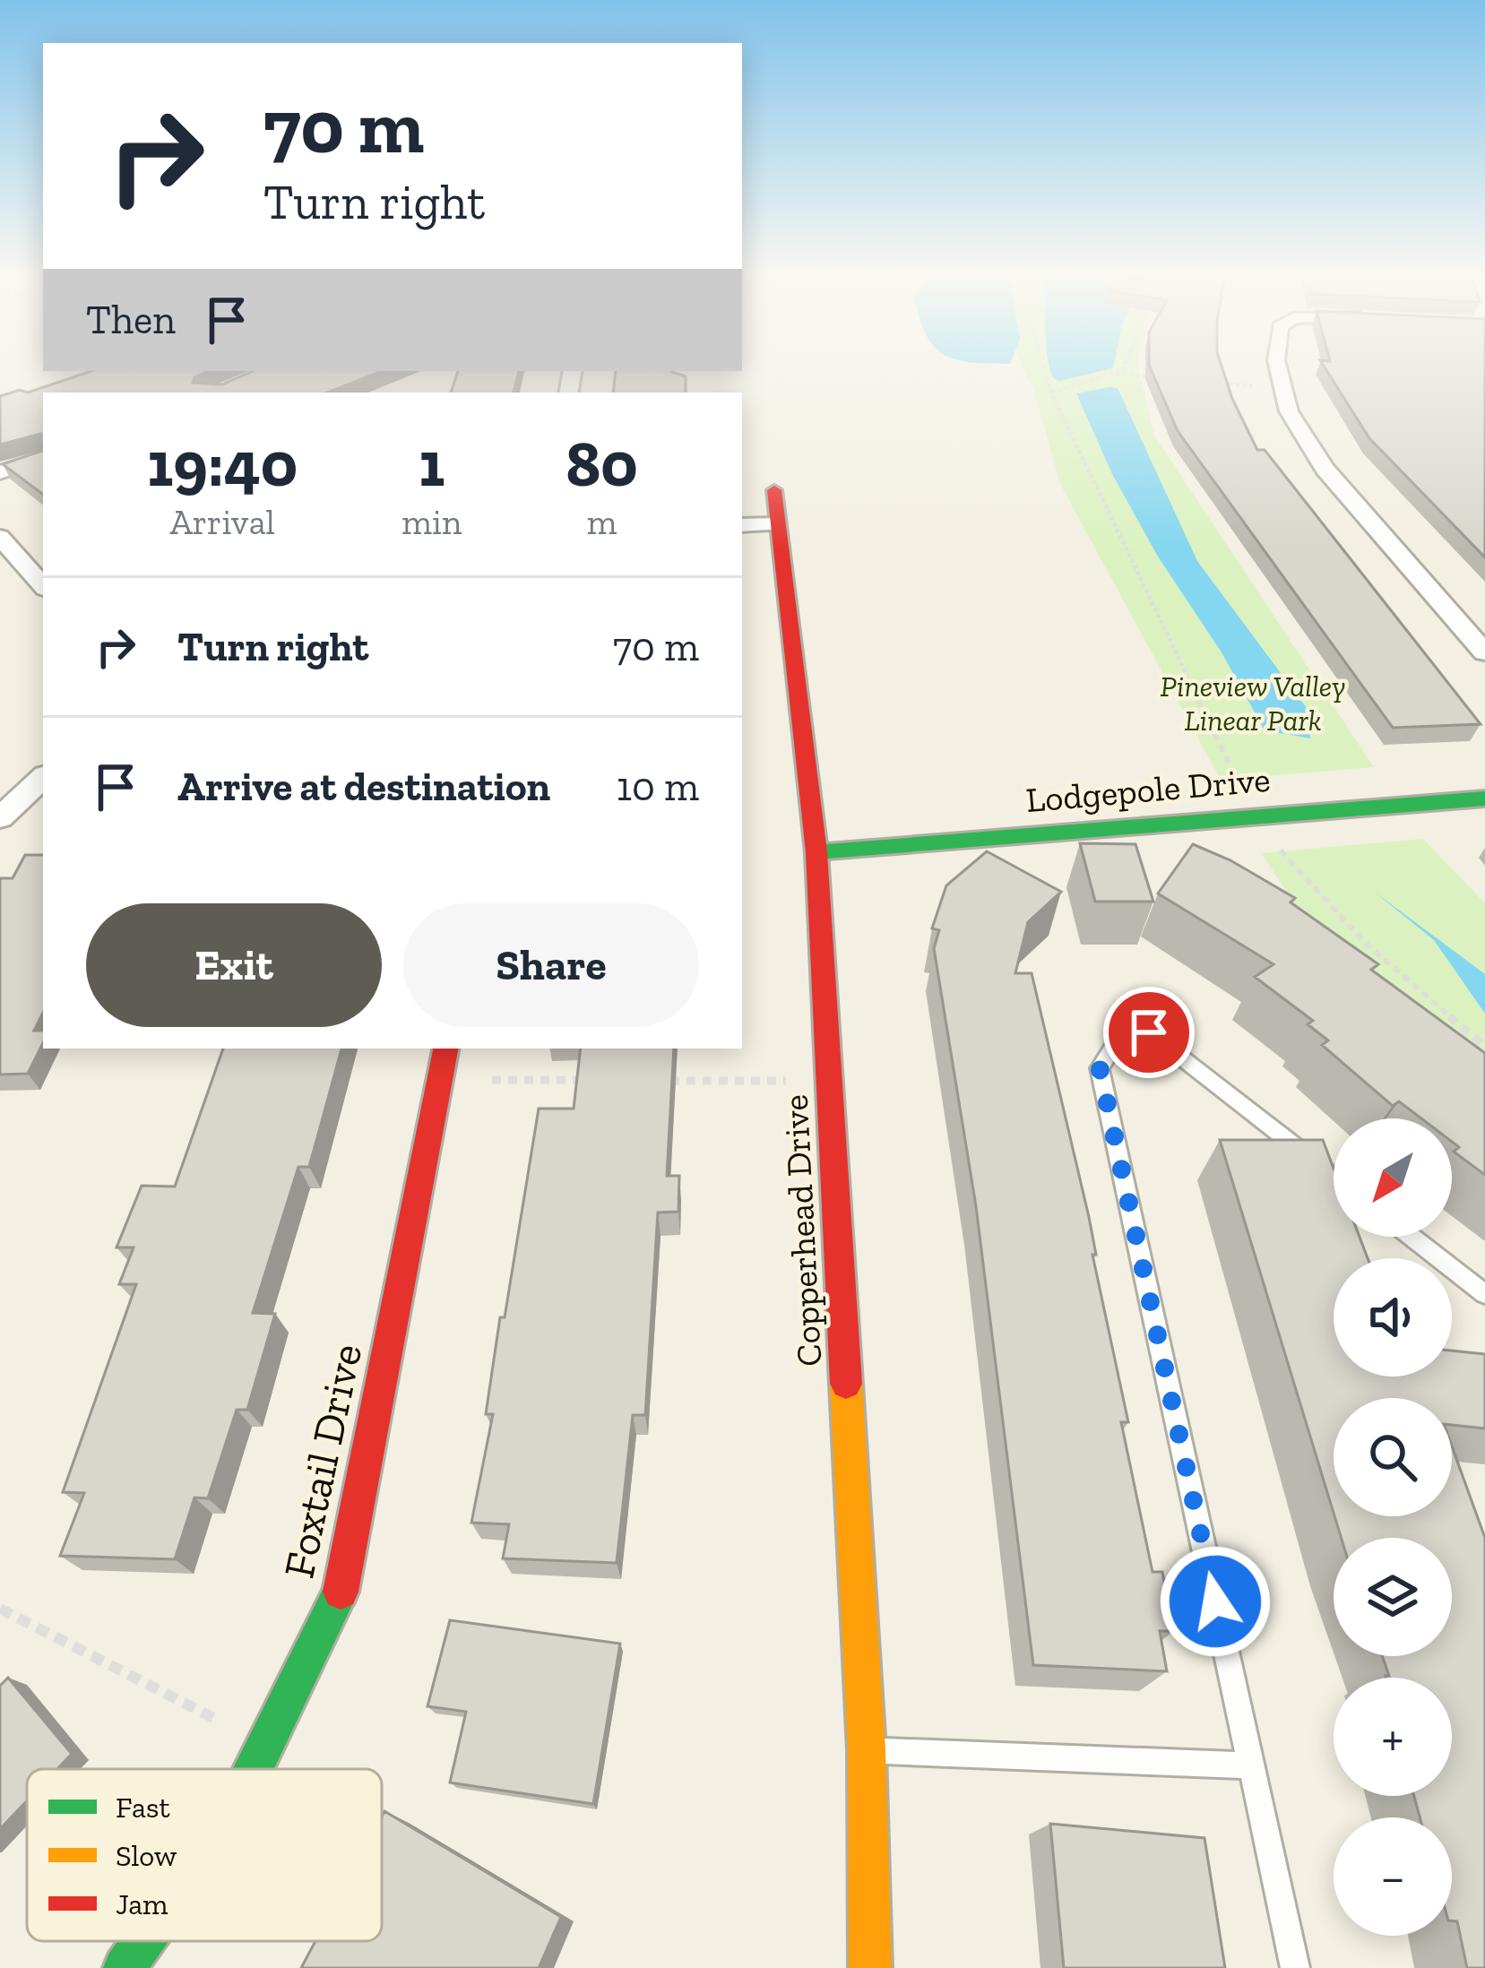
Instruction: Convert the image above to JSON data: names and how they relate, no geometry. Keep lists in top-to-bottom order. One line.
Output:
{"streets":{"street":["Lodgepole Drive","Copperhead Drive","Foxtail Drive"]},"crossings":[["Lodgepole Drive","Copperhead Drive"]],"parks":["Pineview Valley Linear Park"],"legend":["Fast","Slow","Jam"],"north":"bottom left","page":{"turn":["70 m","Turn right"],"then":"Then","eta":["19:40","Arrival","1","min","80","m"],"list":[{"name":"Turn right","value":"70 m"},{"name":"Arrive at destination","value":"10 m"}],"buttons":["Exit","Share"],"map_buttons":["+","−"]}}
